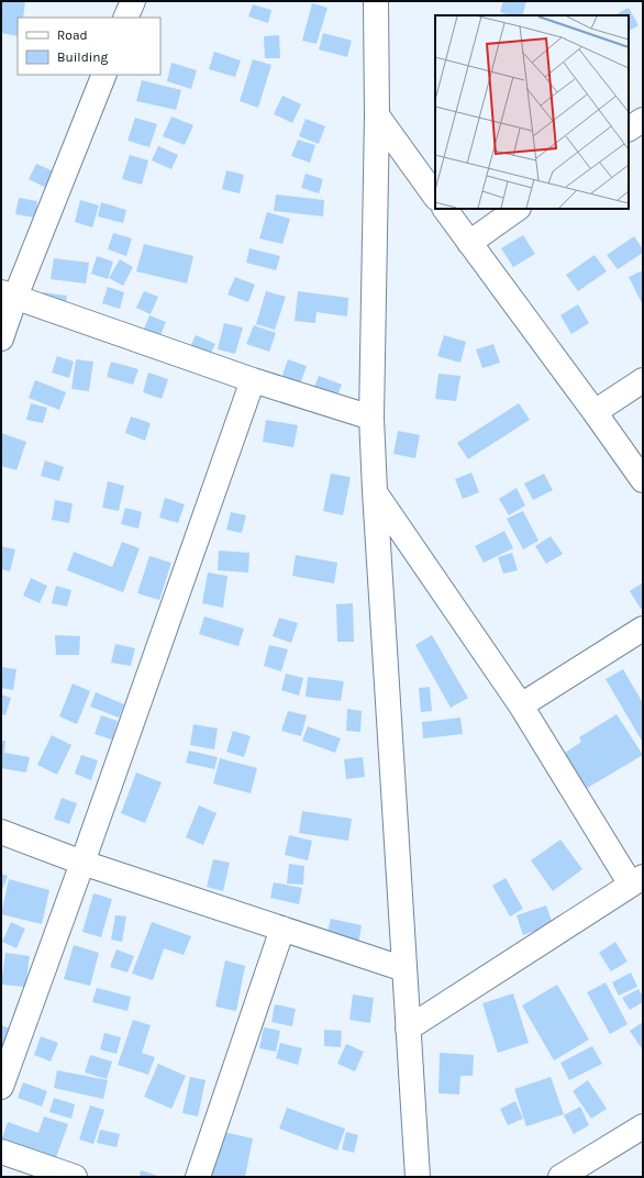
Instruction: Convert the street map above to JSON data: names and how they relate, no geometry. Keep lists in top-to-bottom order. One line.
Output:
{"legend":["Road","Building"]}
